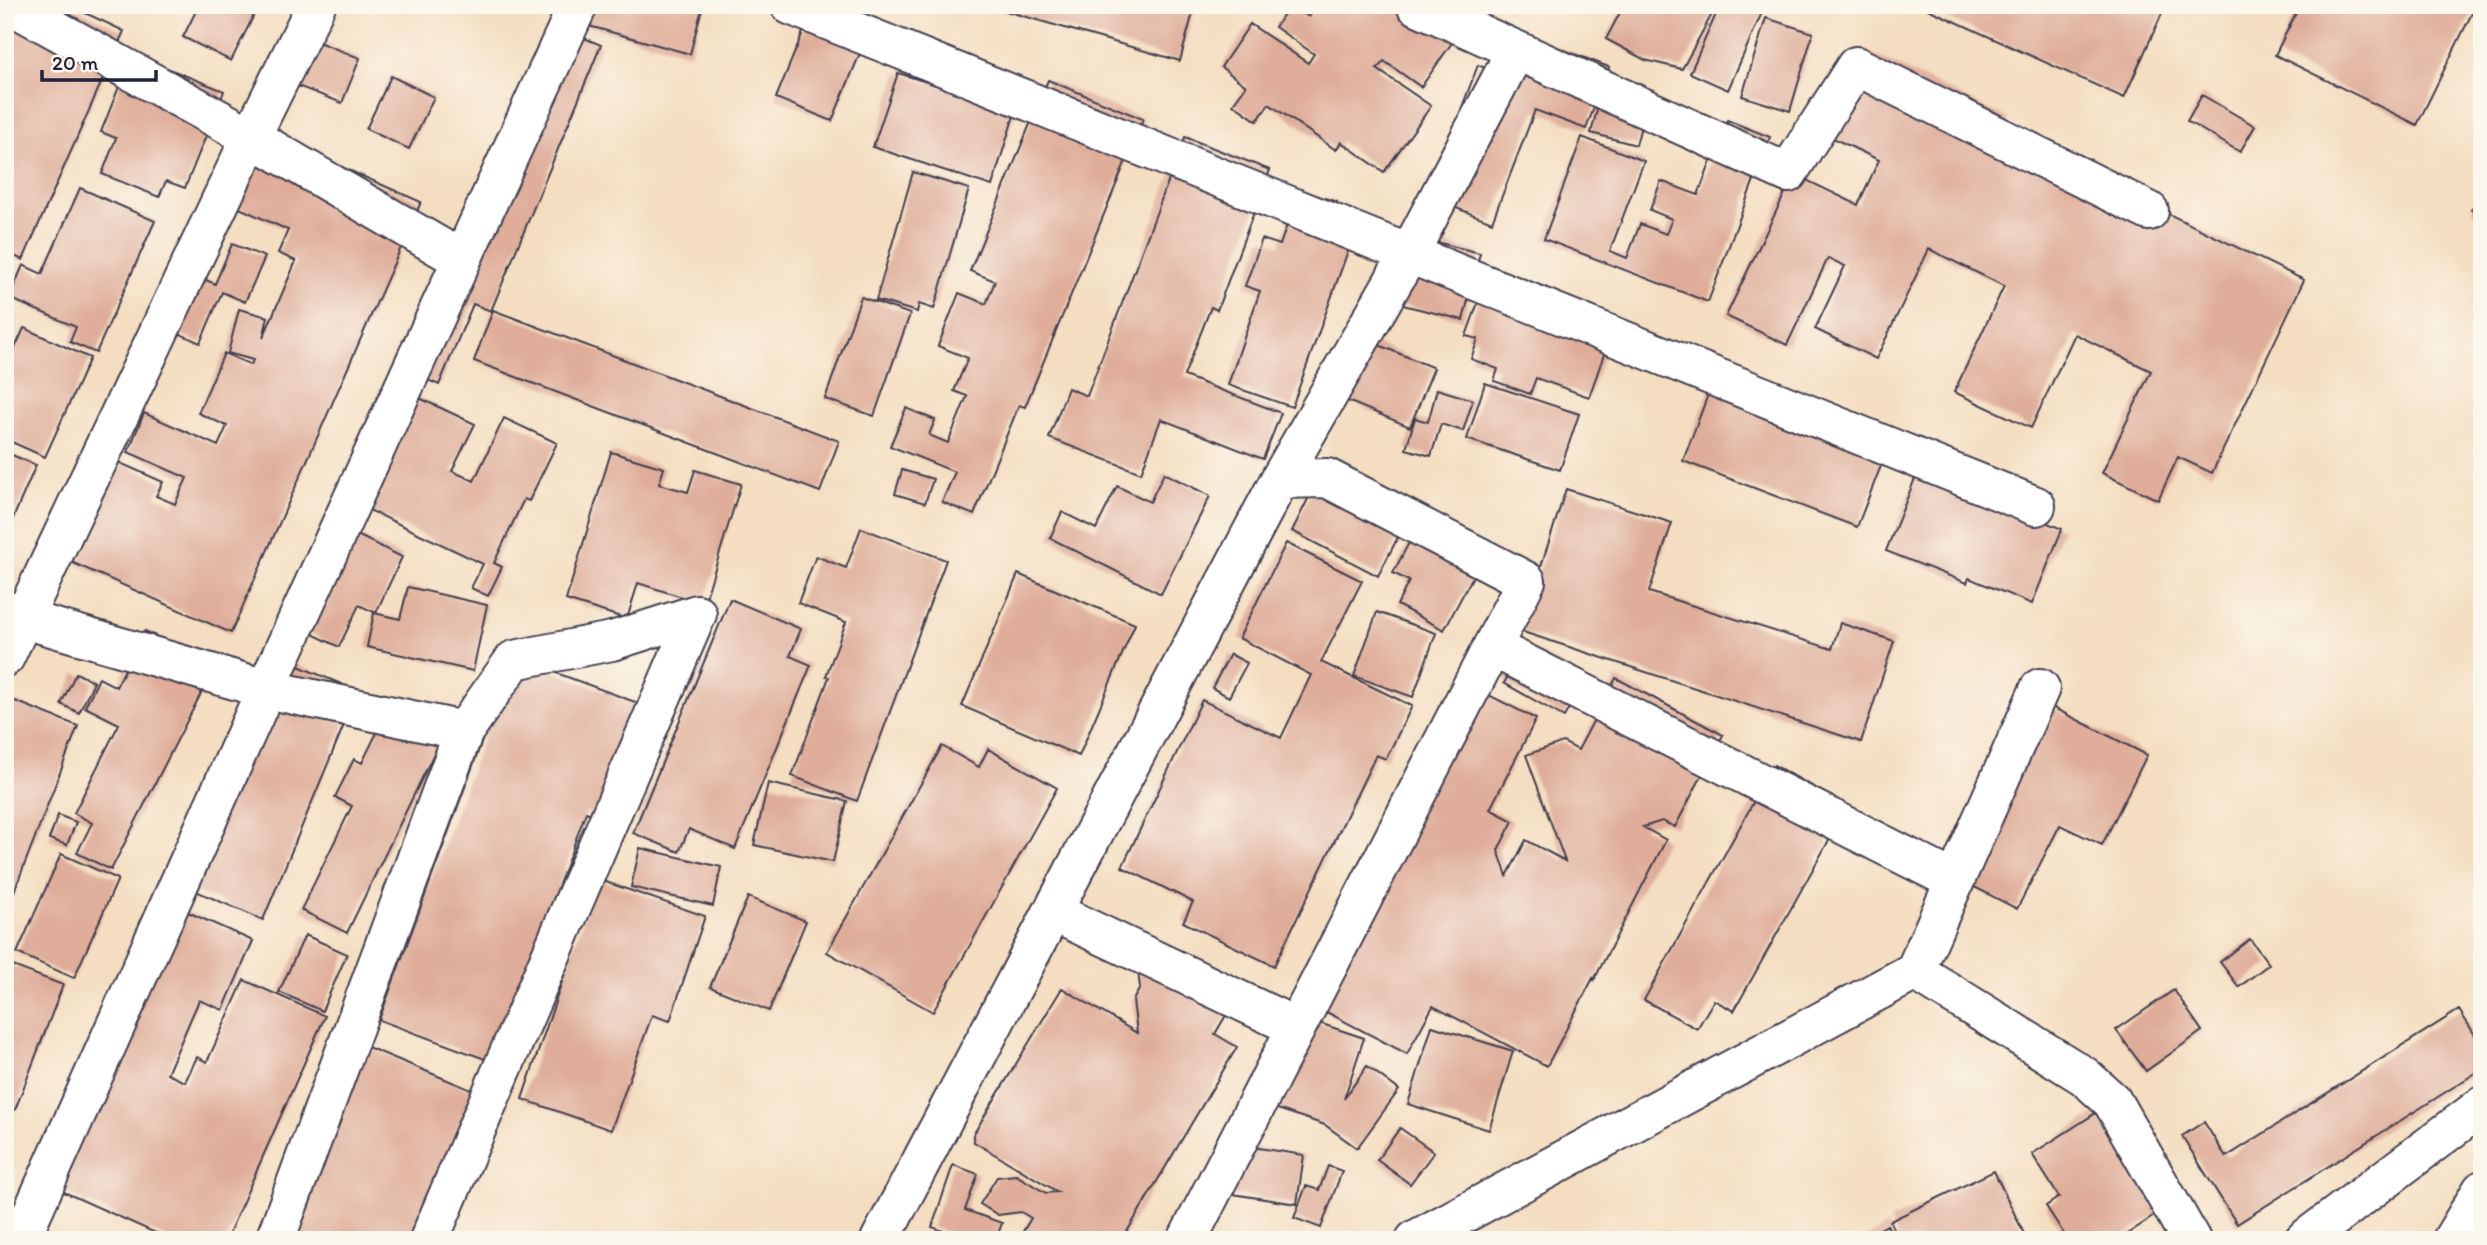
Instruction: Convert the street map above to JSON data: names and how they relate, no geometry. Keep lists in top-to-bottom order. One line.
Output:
{"scale_bar":"20 m"}
